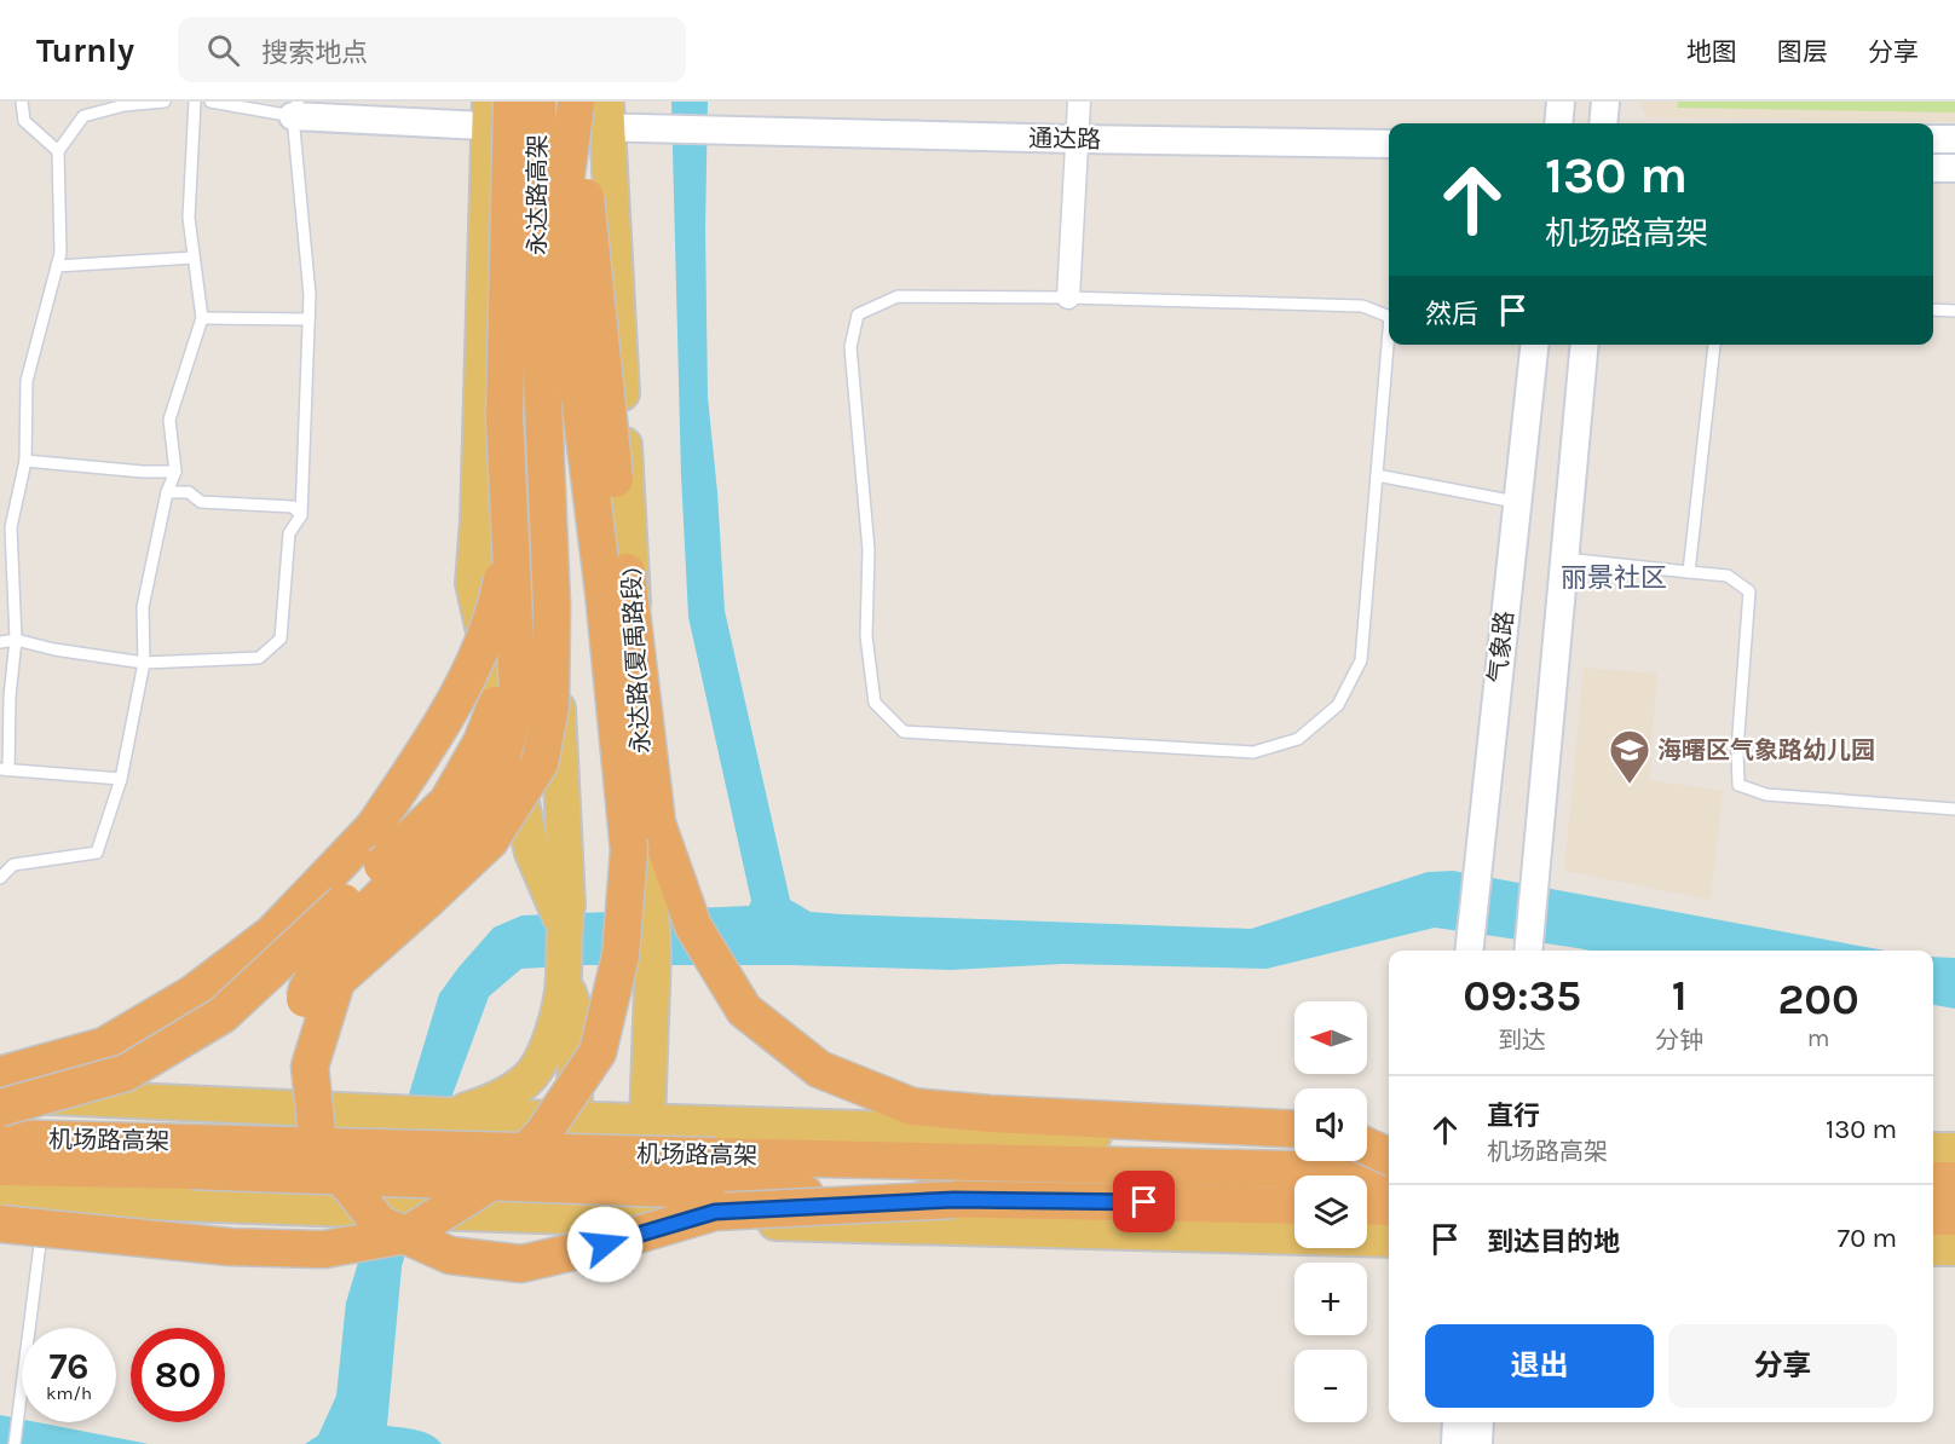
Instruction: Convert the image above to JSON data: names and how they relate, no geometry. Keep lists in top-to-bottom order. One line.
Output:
{"streets":{"highway":["永达路高架","机场路高架"],"main road":["永达路(夏禹路段)"],"street":["通达路","气象路"]},"crossings":[["通达路","永达路高架"],["通达路","永达路(夏禹路段)"]],"districts":["丽景社区"],"places":{"school or university":["海曙区气象路幼儿园"]},"north":"left","page":{"header":"Turnly","search":"搜索地点","nav":["地图","图层","分享"],"turn":["130 m","机场路高架"],"then":"然后","eta":["09:35","到达","1","分钟","200","m"],"map_buttons":["+","−"],"list":[{"name":"直行","note":"机场路高架","value":"130 m"},{"name":"到达目的地","value":"70 m"}],"buttons":["退出","分享"],"speed":"76 km/h","limit":"80"}}
